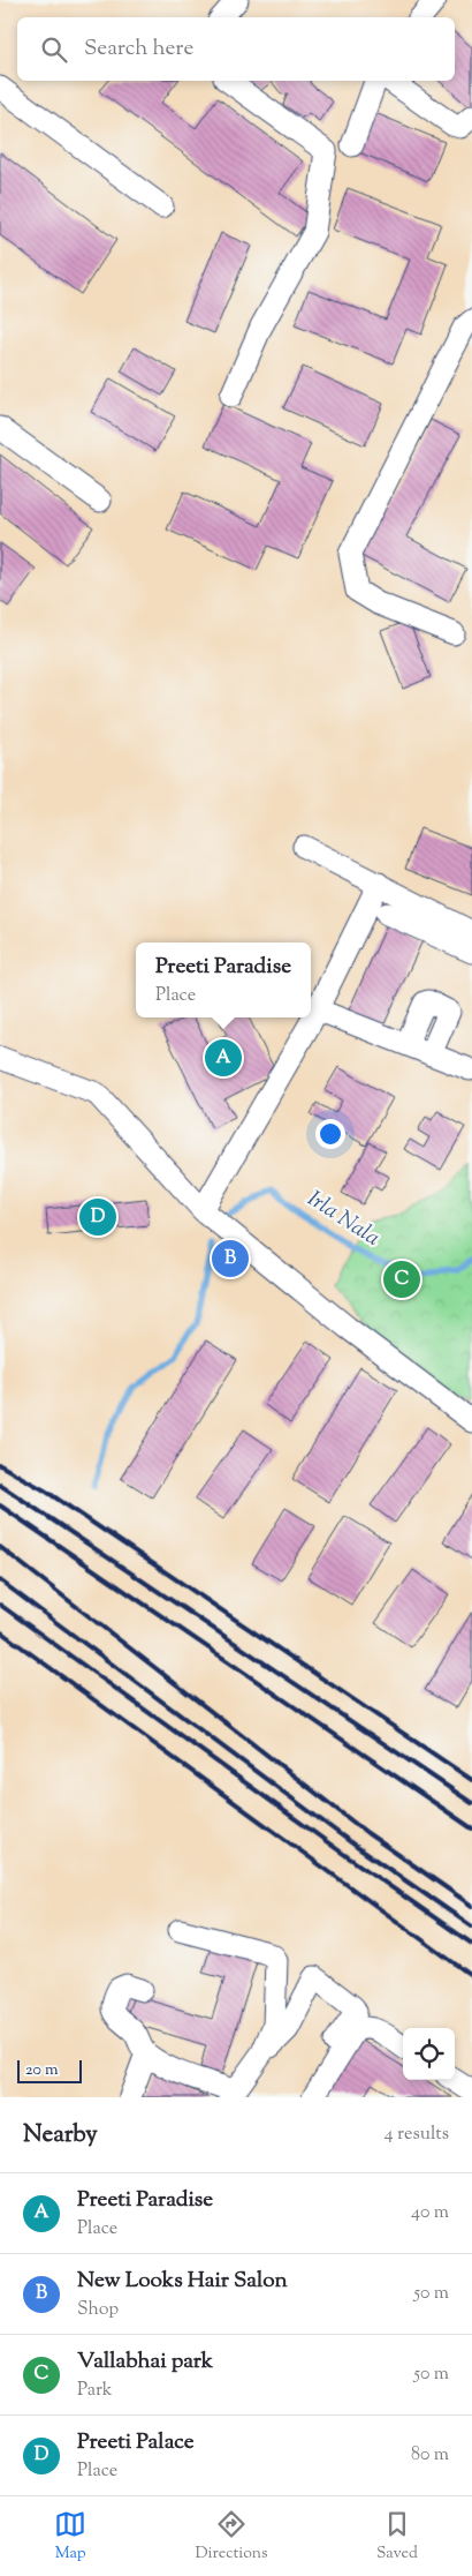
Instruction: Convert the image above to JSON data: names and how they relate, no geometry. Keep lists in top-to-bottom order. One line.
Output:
{"water":["Irla Nala"],"scale_bar":"20 m","page":{"search":"Search here","popup":["Preeti Paradise","Place"],"pins":["A","D","B","C"],"scale":"20 m","heading":["Nearby","4 results"],"list":[{"mark":"A","name":"Preeti Paradise","note":"Place","value":"40 m"},{"mark":"B","name":"New Looks Hair Salon","note":"Shop","value":"50 m"},{"mark":"C","name":"Vallabhai park","note":"Park","value":"50 m"},{"mark":"D","name":"Preeti Palace","note":"Place","value":"80 m"}],"nav":["Map","Directions","Saved"]}}
